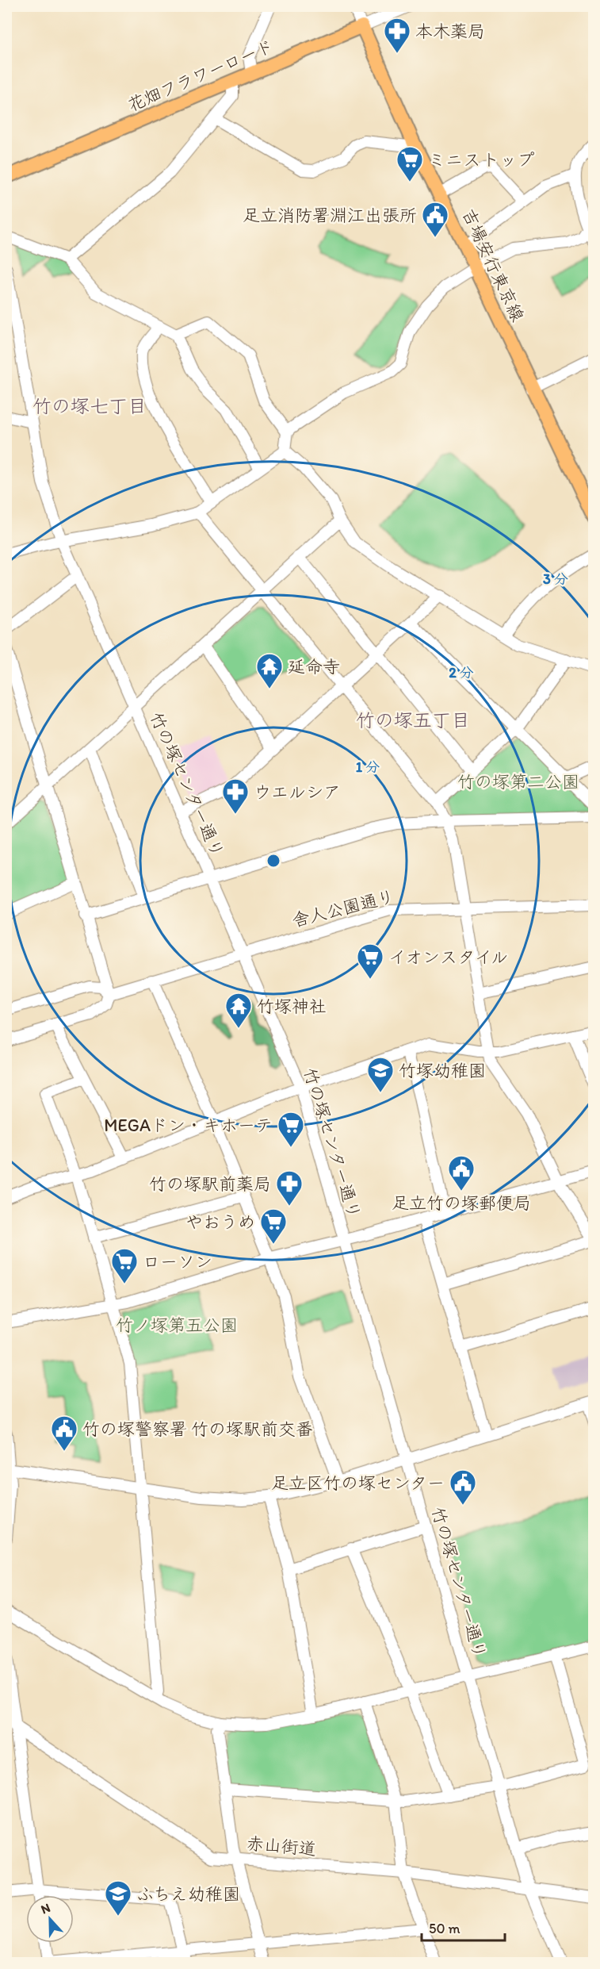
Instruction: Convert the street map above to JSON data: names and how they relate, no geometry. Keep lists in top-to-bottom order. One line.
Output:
{"streets":{"main road":["花畑フラワーロード","吉場安行東京線"],"street":["竹の塚センター通り","舎人公園通り","赤山街道"]},"crossings":[["花畑フラワーロード","吉場安行東京線"],["竹の塚センター通り","舎人公園通り"],["竹の塚センター通り","赤山街道"]],"districts":["竹の塚七丁目","竹の塚五丁目"],"parks":["竹の塚第二公園","竹ノ塚第五公園"],"places":{"pharmacy":["本木薬局","ウエルシア","竹の塚駅前薬局"],"supermarket":["ミニストップ","イオンスタイル","MEGAドン・キホーテ","やおうめ","ローソン"],"public building":["足立消防署淵江出張所","足立竹の塚郵便局","竹の塚警察署 竹の塚駅前交番","足立区竹の塚センター"],"temple":["延命寺","竹塚神社"],"school or university":["竹塚幼稚園","ふちえ幼稚園"]},"scale_bar":"50 m","north":"top","rings":["3 分","2 分","1 分"]}
